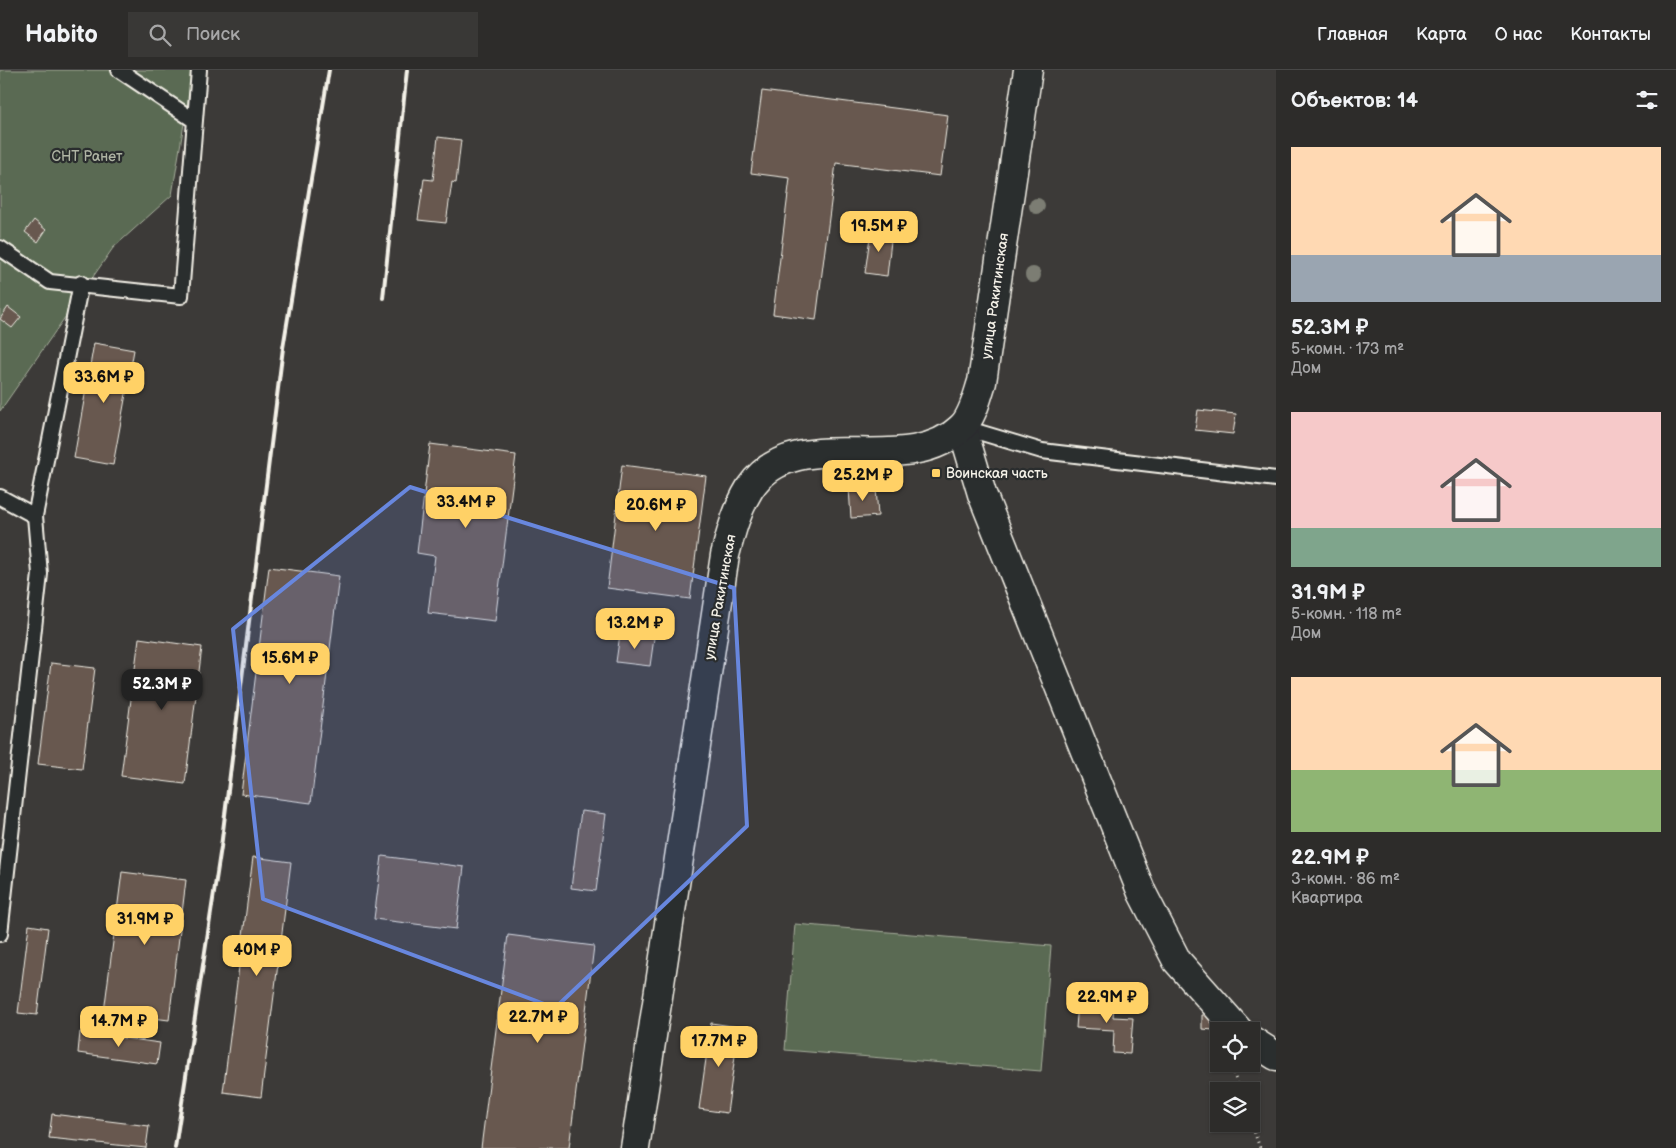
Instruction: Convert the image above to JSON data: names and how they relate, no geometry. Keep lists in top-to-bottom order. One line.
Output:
{"streets":{"street":["улица Ракитинская"]},"parks":["СНТ Ранет"],"places":{"transit":["Воинская часть"]},"page":{"header":"Habito","search":"Поиск","nav":["Главная","Карта","О нас","Контакты"],"heading":"Объектов: 14","list":[{"name":"52.3M ₽","note":"5-комн. · 173 m² · Дом"},{"name":"31.9M ₽","note":"5-комн. · 118 m² · Дом"},{"name":"22.9M ₽","note":"3-комн. · 86 m² · Квартира"}],"price":["19.5M ₽","33.6M ₽","25.2M ₽","33.4M ₽","20.6M ₽","13.2M ₽","15.6M ₽","52.3M ₽","31.9M ₽","40M ₽","22.9M ₽","22.7M ₽","14.7M ₽","17.7M ₽"]}}
